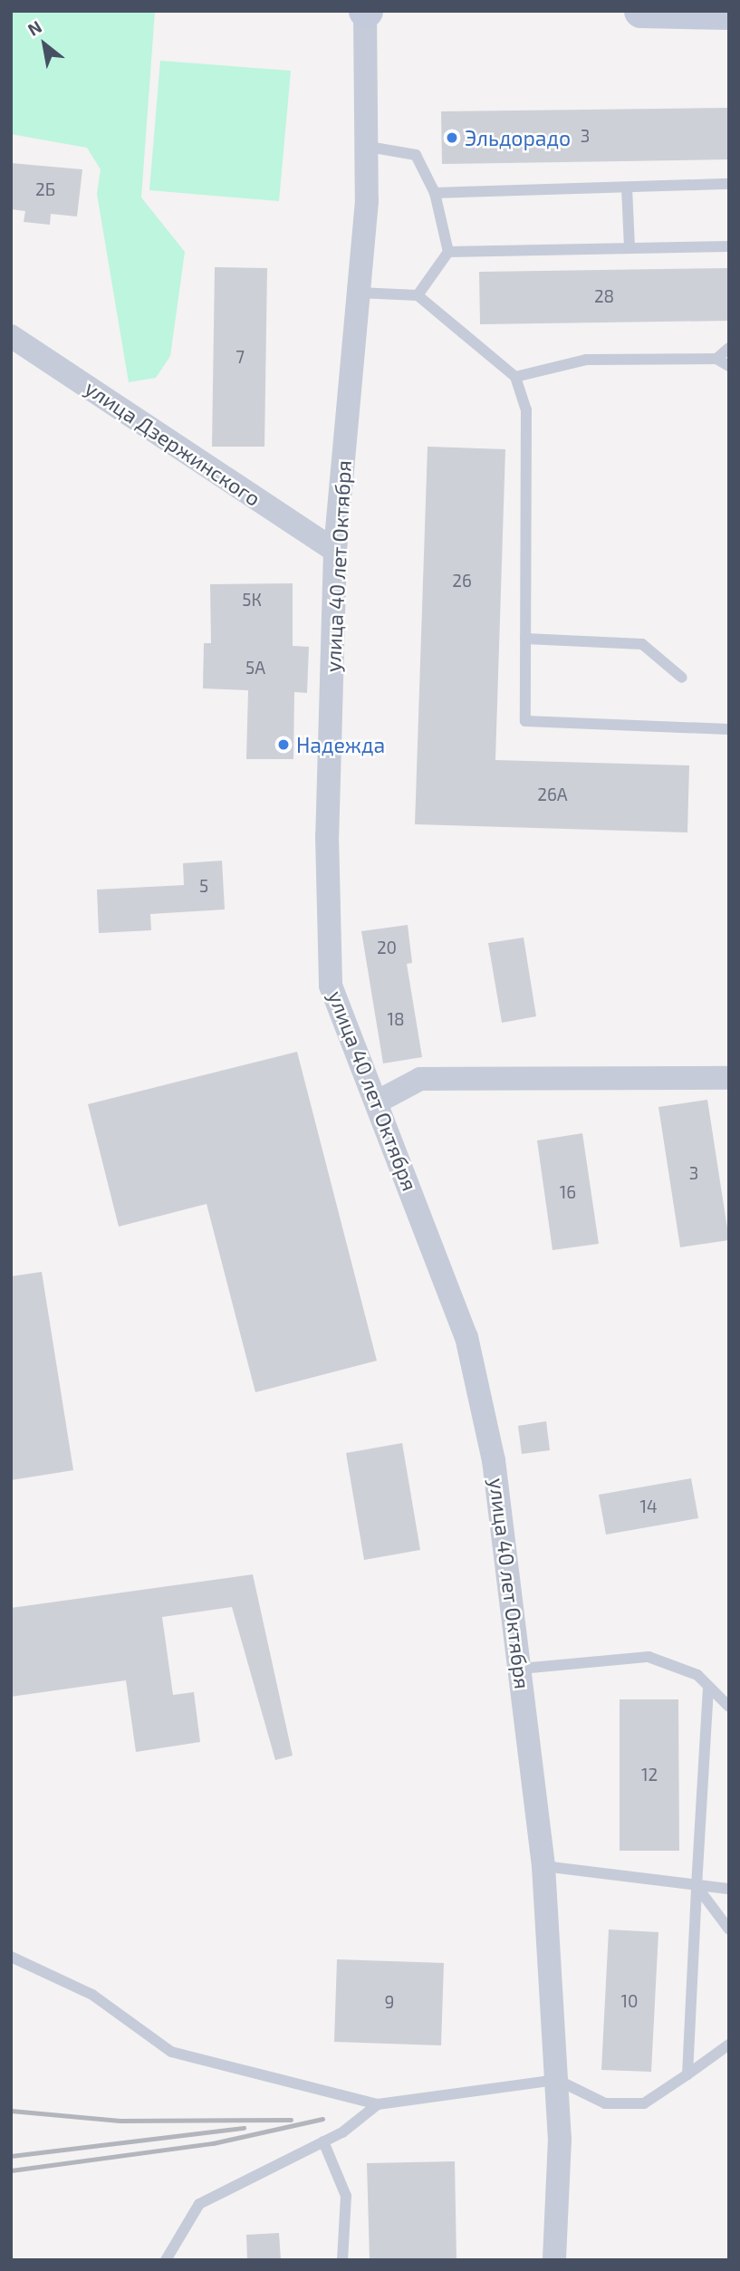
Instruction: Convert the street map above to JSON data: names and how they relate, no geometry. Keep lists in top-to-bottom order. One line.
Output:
{"streets":{"street":["улица Дзержинского","улица 40 лет Октября"]},"crossings":[["улица Дзержинского","улица 40 лет Октября"]],"places":["Эльдорадо","Надежда"],"house_numbers":["3","2Б","28","7","26","5К","5А","26А","5","20","18","3","16","14","12","10","9"],"north":"top left"}
